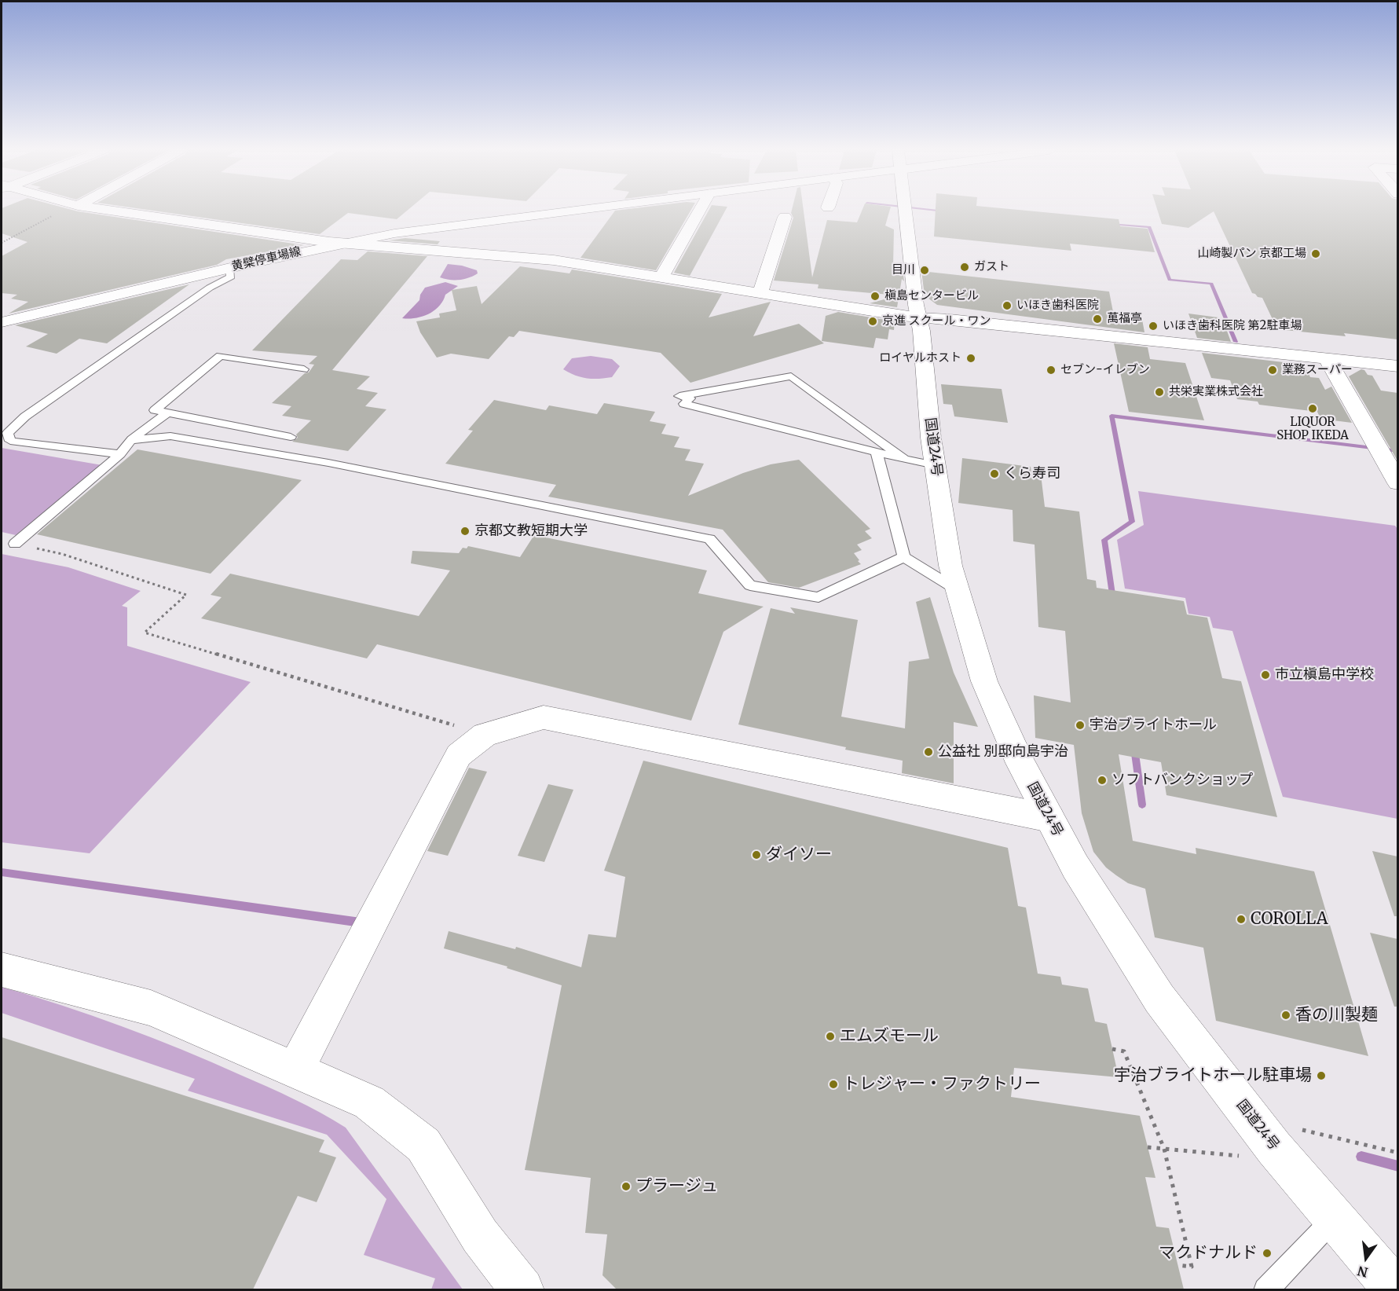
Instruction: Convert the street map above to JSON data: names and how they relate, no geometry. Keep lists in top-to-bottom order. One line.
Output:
{"streets":{"main road":["黄檗停車場線","国道24号"]},"places":["山崎製パン 京都工場","ガスト","目川","槇島センタービル","いほき歯科医院","萬福亭","京進 スクール・ワン","いほき歯科医院 第2駐車場","ロイヤルホスト","セブン-イレブン","業務スーパー","共栄実業株式会社","LIQUOR SHOP IKEDA","くら寿司","京都文教短期大学","市立槇島中学校","宇治ブライトホール","公益社 別邸向島宇治","ソフトバンクショップ","ダイソー","COROLLA","香の川製麺","エムズモール","宇治ブライトホール駐車場","トレジャー・ファクトリー","プラージュ","マクドナルド"],"north":"bottom"}
